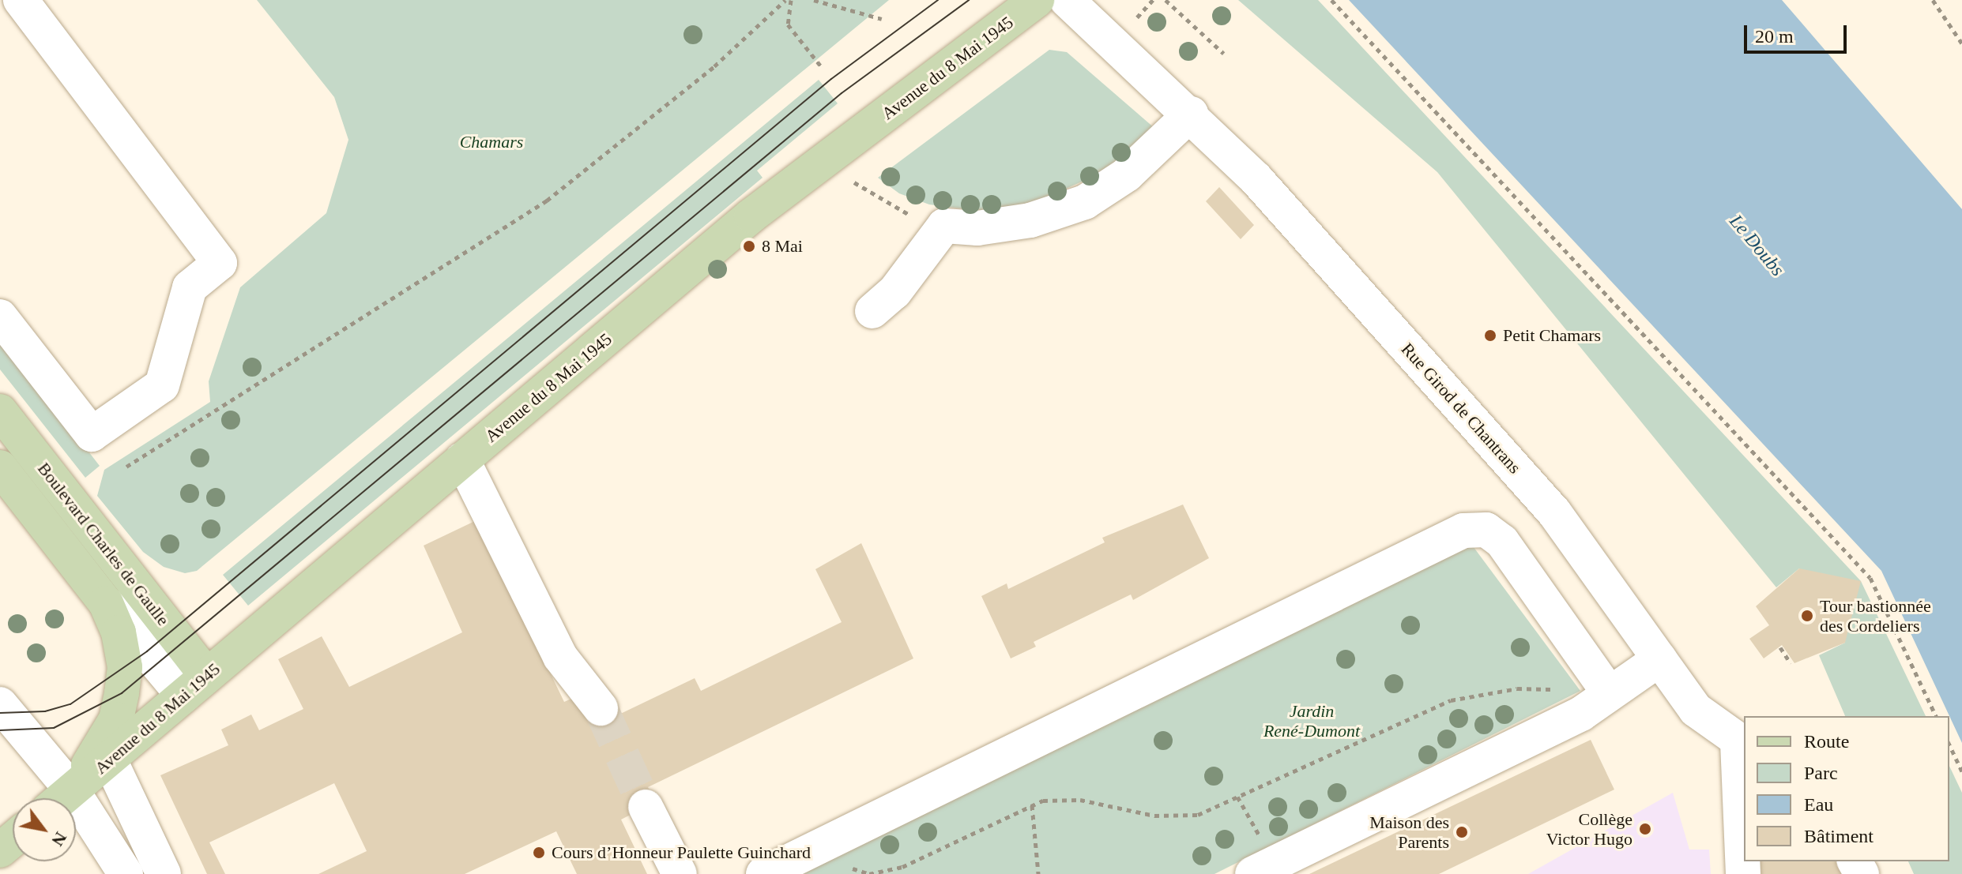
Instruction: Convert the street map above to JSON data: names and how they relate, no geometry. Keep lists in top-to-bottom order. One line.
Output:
{"streets":{"main road":["Avenue du 8 Mai 1945","Boulevard Charles de Gaulle"],"street":["Rue Girod de Chantrans"]},"crossings":[["Avenue du 8 Mai 1945","Boulevard Charles de Gaulle"]],"water":["Le Doubs"],"parks":["Chamars","Jardin René-Dumont"],"places":["8 Mai","Petit Chamars","Tour bastionnée des Cordeliers","Collège Victor Hugo","Maison des Parents","Cours d’Honneur Paulette Guinchard"],"legend":["Route","Parc","Eau","Bâtiment"],"scale_bar":"20 m","north":"bottom right"}
